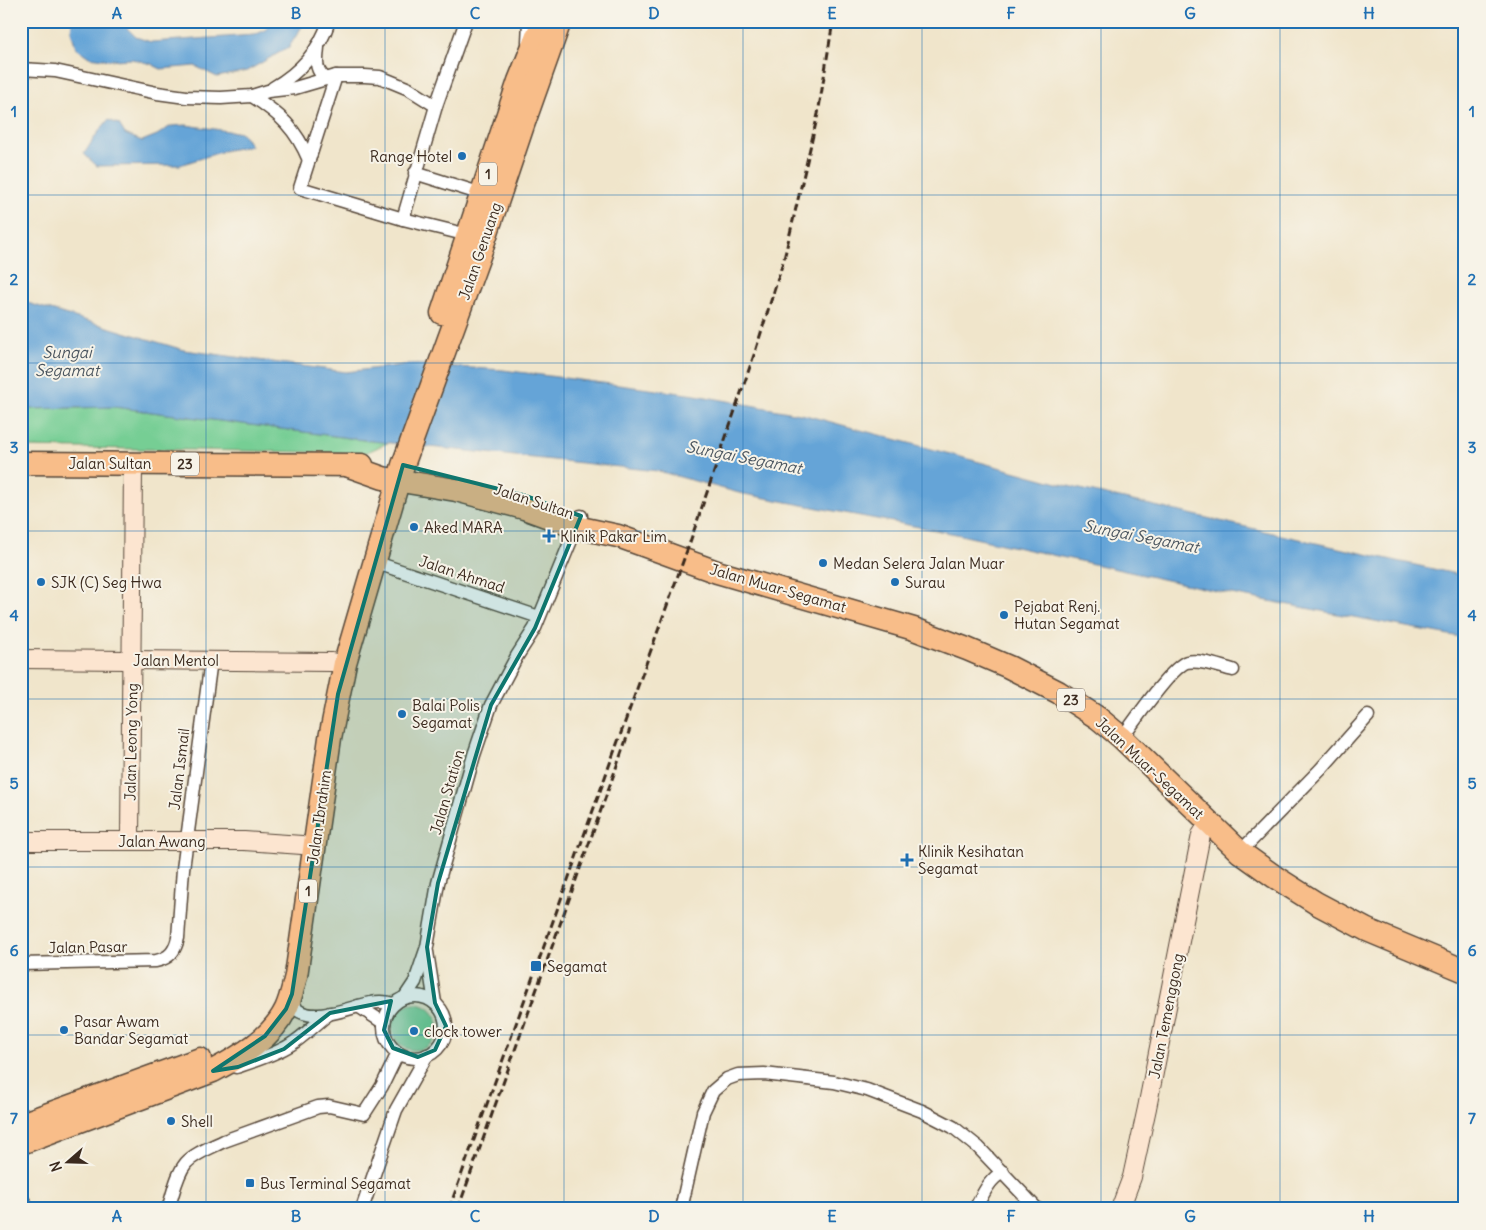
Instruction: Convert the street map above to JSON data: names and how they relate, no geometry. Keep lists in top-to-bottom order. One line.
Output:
{"streets":{"highway":["1","Jalan Genuang","Jalan Sultan","23","Jalan Muar-Segamat","Jalan Ibrahim"],"street":["Jalan Ahmad","Jalan Mentol","Jalan Leong Yong","Jalan Ismail","Jalan Station","Jalan Awang","Jalan Pasar","Jalan Temenggong"]},"crossings":[["Jalan Genuang","Jalan Sultan"],["Jalan Genuang","Jalan Ibrahim"],["Jalan Sultan","Jalan Muar-Segamat"],["Jalan Sultan","Jalan Leong Yong"],["Jalan Sultan","Jalan Station"],["Jalan Sultan","Jalan Ibrahim"],["Jalan Ahmad","Jalan Station"],["Jalan Ahmad","Jalan Ibrahim"],["Jalan Muar-Segamat","Jalan Temenggong"],["Jalan Mentol","Jalan Leong Yong"],["Jalan Mentol","Jalan Ismail"],["Jalan Mentol","Jalan Ibrahim"],["Jalan Leong Yong","Jalan Awang"],["Jalan Ismail","Jalan Awang"],["Jalan Ismail","Jalan Pasar"],["Jalan Ibrahim","Jalan Awang"]],"water":["Sungai Segamat"],"places":{"other":["Range Hotel","Aked MARA","Medan Selera Jalan Muar","SJK (C) Seg Hwa","Surau","Pejabat Renj. Hutan Segamat","Balai Polis Segamat","Pasar Awam Bandar Segamat","clock tower","Shell"],"health":["Klinik Pakar Lim","Klinik Kesihatan Segamat"],"transit":["Segamat","Bus Terminal Segamat"]},"north":"left","grid":{"columns":["A","B","C","D","E","F","G","H"],"rows":["1","2","3","4","5","6","7"]}}
